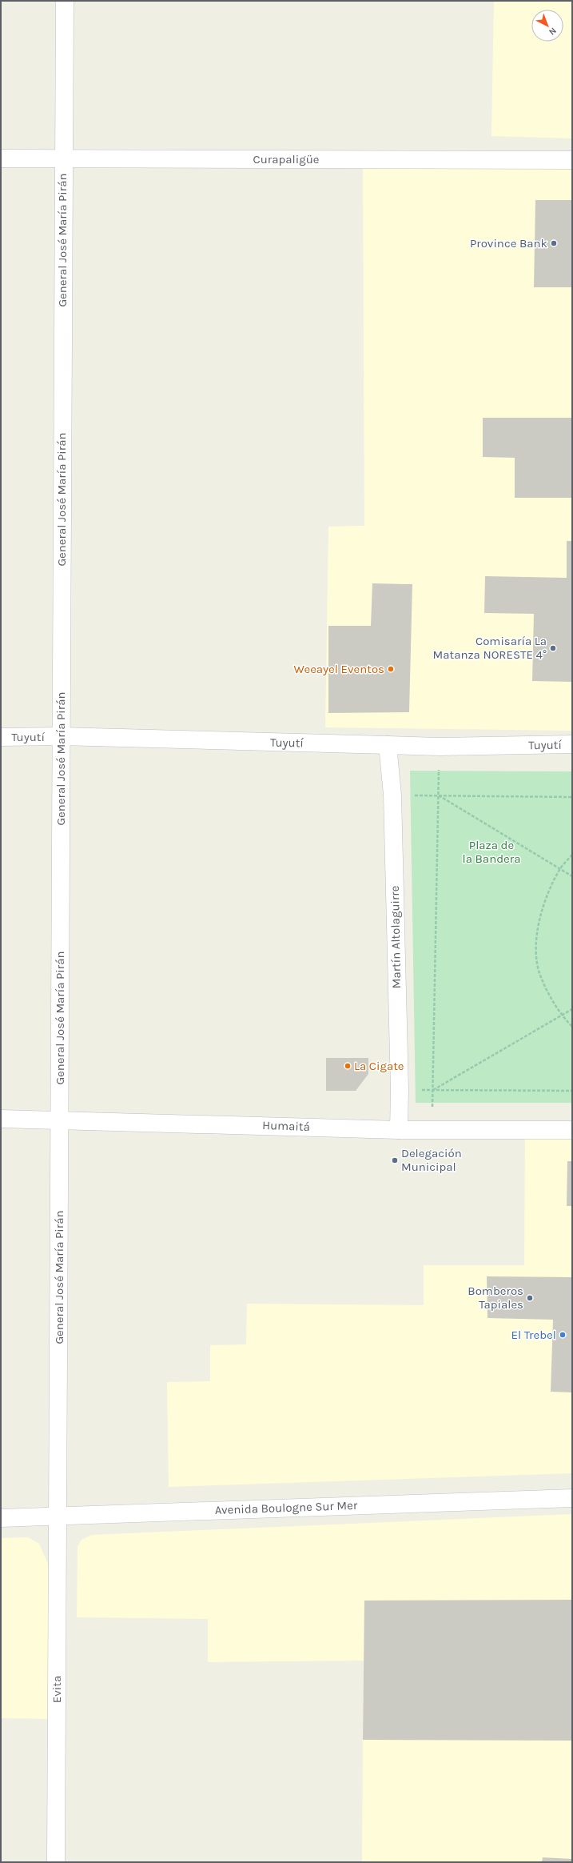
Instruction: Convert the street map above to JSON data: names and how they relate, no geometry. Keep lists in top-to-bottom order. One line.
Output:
{"streets":{"street":["Curapaligüe","General José María Pirán","Tuyutí","Martín Altolaguirre","Humaitá","Avenida Boulogne Sur Mer","Evita"]},"crossings":[["Curapaligüe","General José María Pirán"],["General José María Pirán","Tuyutí"],["General José María Pirán","Humaitá"],["General José María Pirán","Avenida Boulogne Sur Mer"],["General José María Pirán","Evita"],["Tuyutí","Martín Altolaguirre"],["Martín Altolaguirre","Humaitá"],["Avenida Boulogne Sur Mer","Evita"]],"parks":["Plaza de la Bandera"],"places":["Province Bank","Comisaría La Matanza NORESTE 4°","Weeayel Eventos","La Cigate","Delegación Municipal","Bomberos Tapiales","El Trebel"],"north":"bottom right"}
